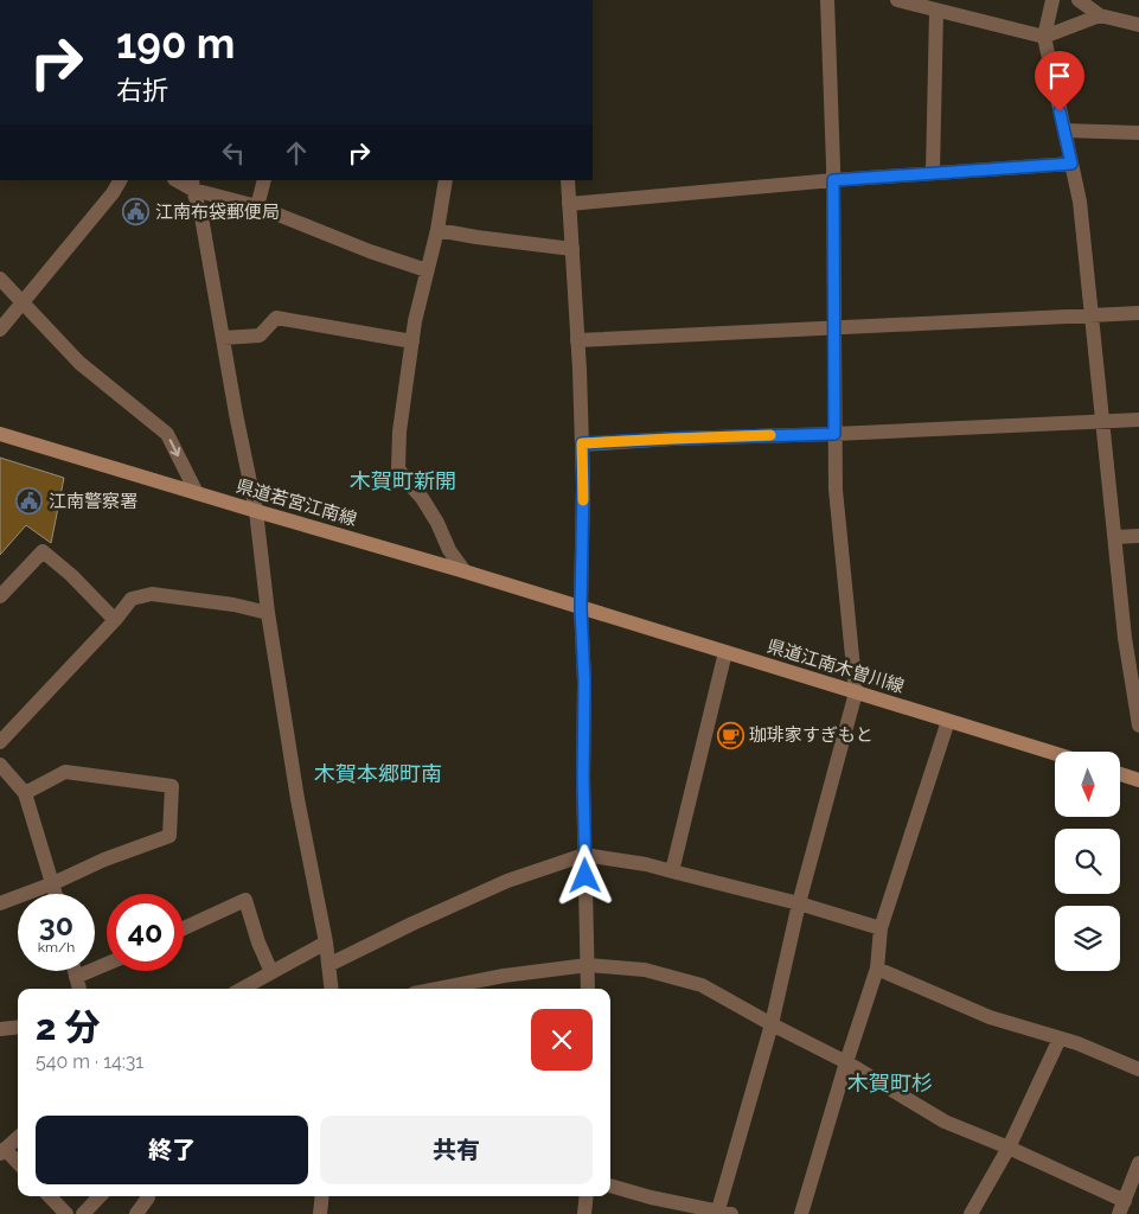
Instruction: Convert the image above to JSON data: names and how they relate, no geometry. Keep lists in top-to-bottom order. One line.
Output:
{"streets":{"main road":["県道若宮江南線","県道江南木曽川線"]},"crossings":[["県道若宮江南線","県道江南木曽川線"]],"districts":["木賀町新開","木賀本郷町南","木賀町杉"],"places":{"public building":["江南布袋郵便局","江南警察署"],"cafe":["珈琲家すぎもと"]},"north":"bottom","page":{"turn":["190 m","右折"],"speed":"30 km/h","limit":"40","heading":["2 分","540 m · 14:31"],"buttons":["終了","共有"]}}
